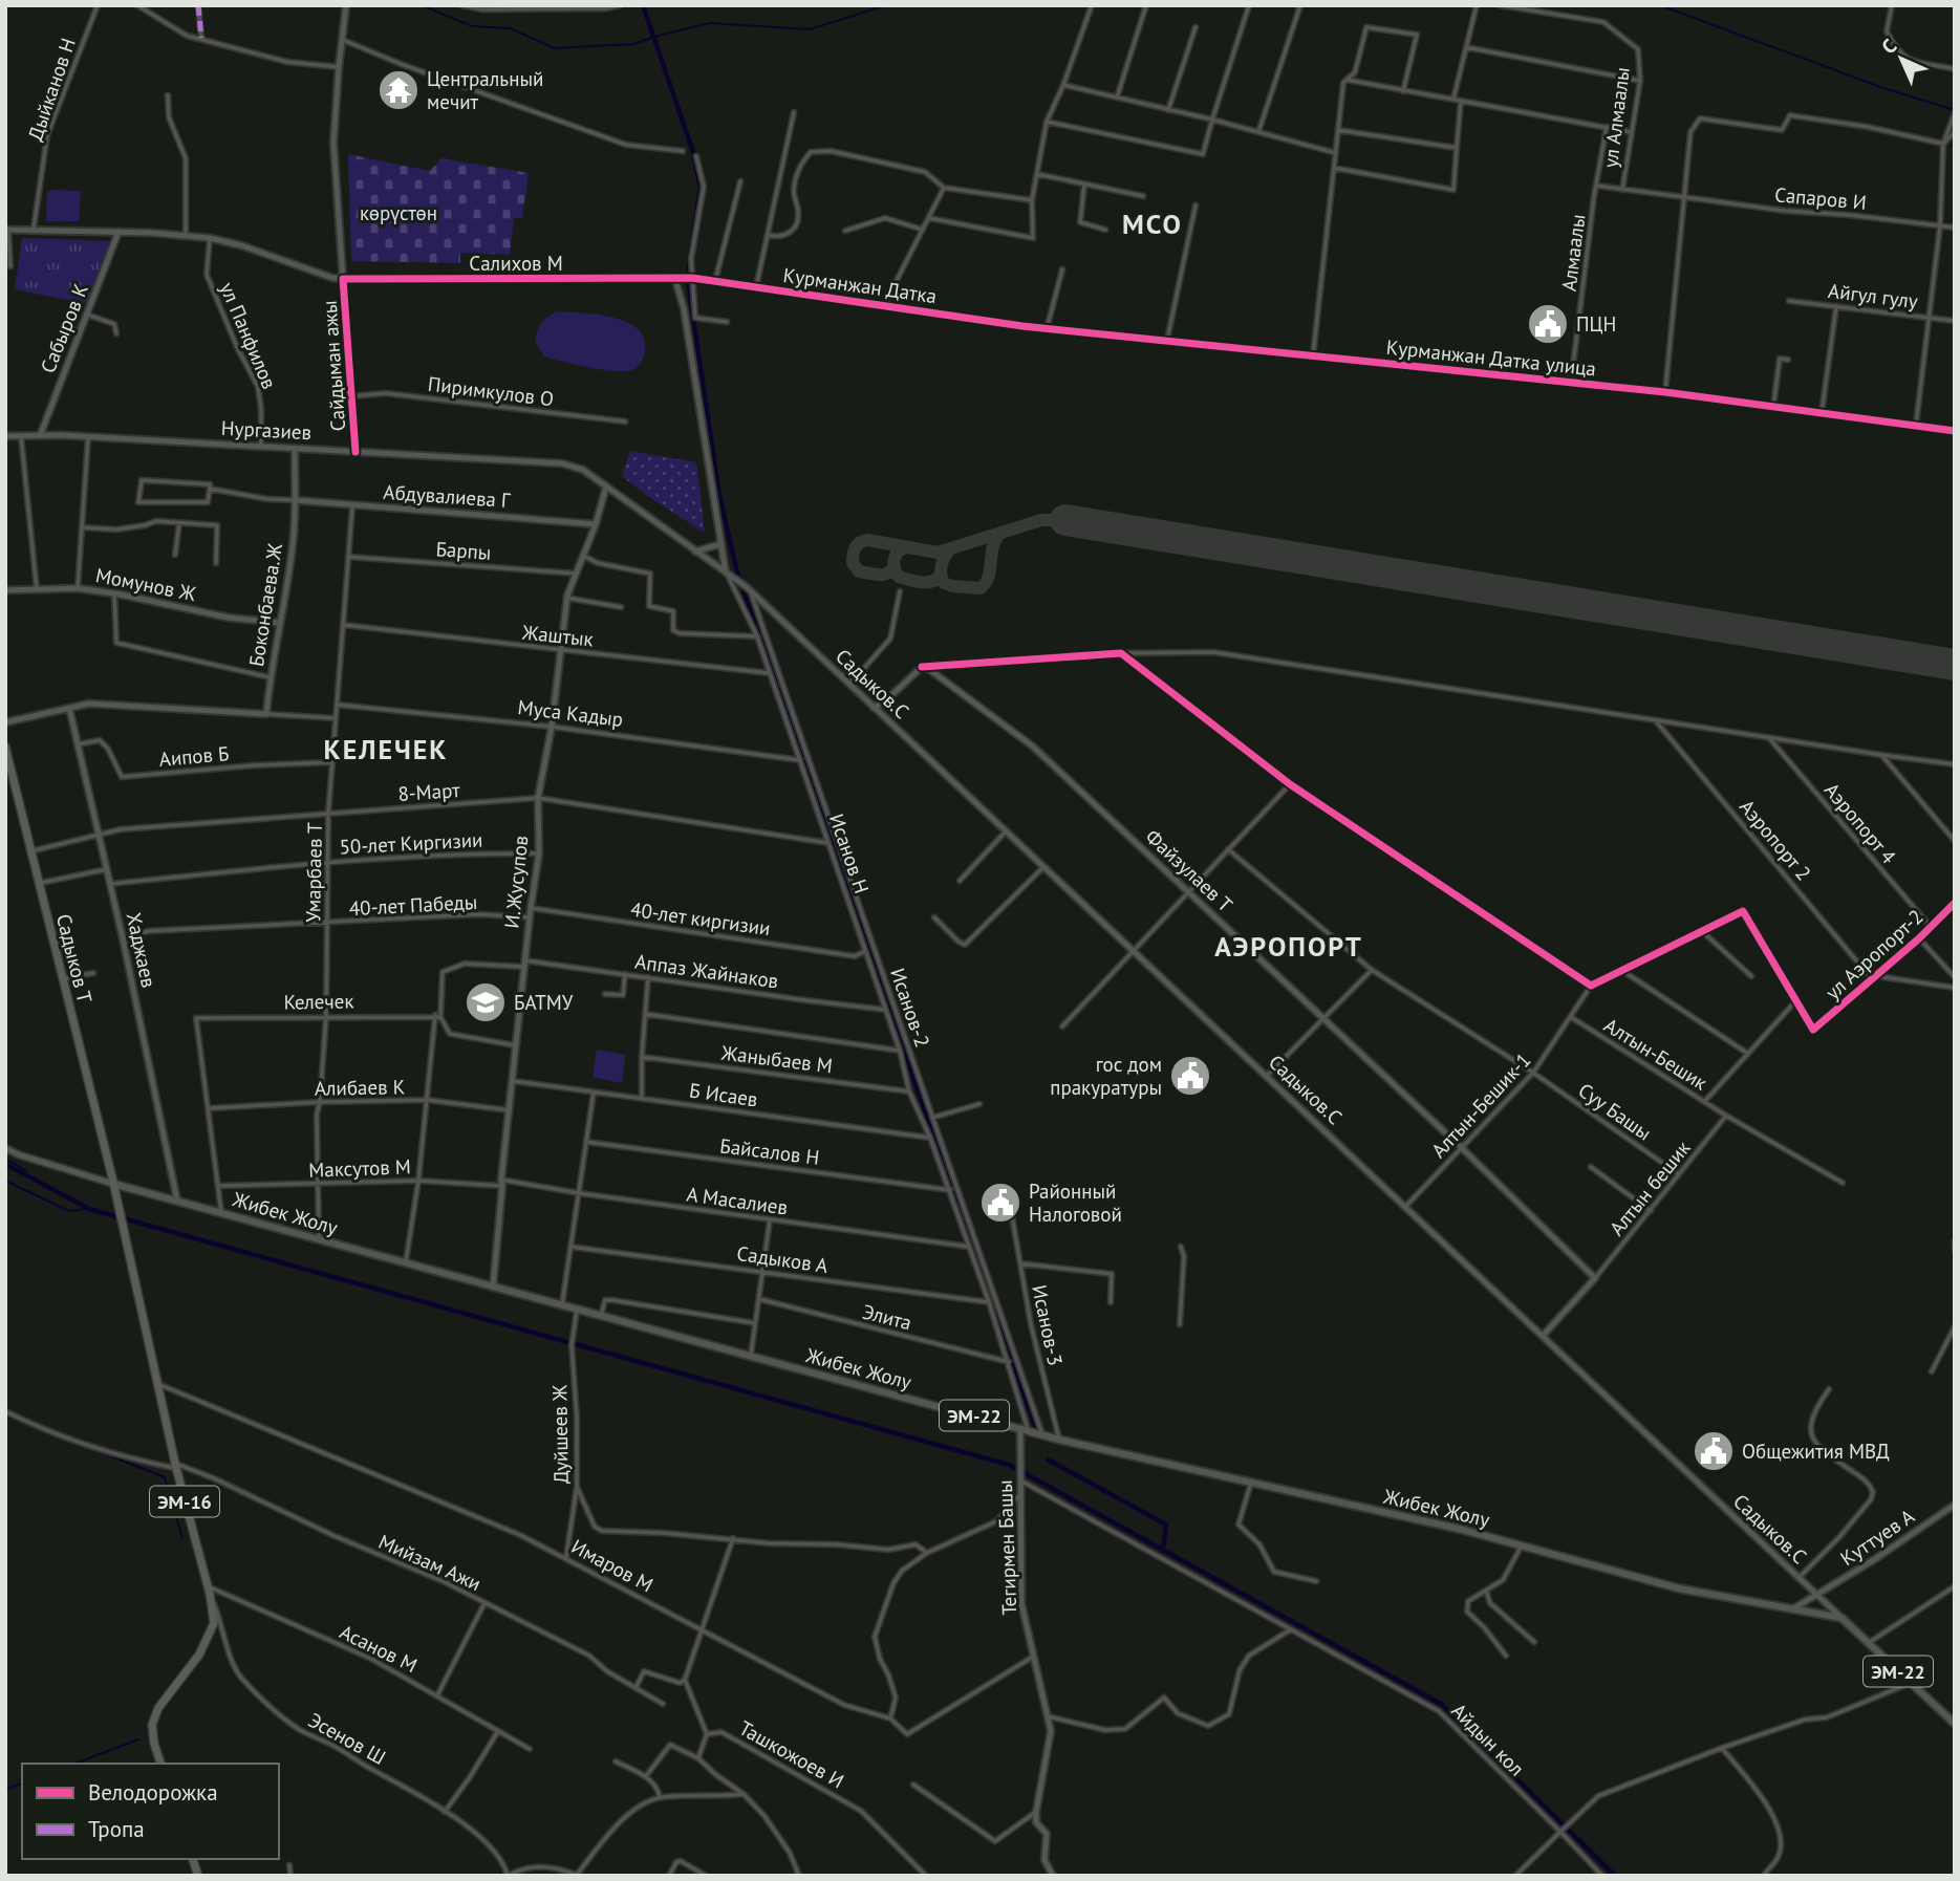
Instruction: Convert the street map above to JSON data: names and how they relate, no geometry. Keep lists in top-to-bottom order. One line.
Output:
{"streets":{"highway":["Садыков Т","ЭМ-16"],"main road":["Жибек Жолу","ЭМ-22"],"street":["Дыйканов Н","ул Алмаалы","Сапаров И","Алмаалы","Салихов М","Курманжан Датка","Айгул гулу","Сабыров К","ул Панфилов","Курманжан Датка улица","Сайдыман ажы","Пиримкулов О","Нургазиев","Абдувалиева Г","Барпы","Момунов Ж","Боконбаева.Ж","Жаштык","Садыков.С","Муса Кадыр","Аипов Б","8-Март","Аэропорт 4","Аэропорт 2","50-лет Киргизии","Исанов Н","Файзулаев Т","Умарбаев Т","И.Жусупов","40-лет Пабеды","40-лет киргизии","Хаджаев","ул Аэропорт-2","Аппаз Жайнаков","Келечек","Исанов-2","Алтын-Бешик","Жаныбаев М","Алибаев К","Б Исаев","Алтын-Бешик-1","Суу Башы","Байсалов Н","Максутов М","Алтын бешик","А Масалиев","Садыков А","Элита","Исанов-3","Дуйшеев Ж","Куттуев А","Тегирмен Башы","Мийзам Ажи","Имаров М","Асанов М","Эсенов Ш","Айдын кол","Ташкожоев И"]},"crossings":[["Дыйканов Н","Салихов М"],["ул Алмаалы","Сапаров И"],["Сапаров И","Алмаалы"],["Алмаалы","Курманжан Датка улица"],["Салихов М","Курманжан Датка"],["Салихов М","Сабыров К"],["Салихов М","ул Панфилов"],["Салихов М","Сайдыман ажы"],["Салихов М","Исанов Н"],["Курманжан Датка","Курманжан Датка улица"],["Сабыров К","Нургазиев"],["ул Панфилов","Нургазиев"],["Сайдыман ажы","Пиримкулов О"],["Сайдыман ажы","Нургазиев"],["Нургазиев","Боконбаева.Ж"],["Нургазиев","И.Жусупов"],["Абдувалиева Г","Боконбаева.Ж"],["Абдувалиева Г","Умарбаев Т"],["Абдувалиева Г","И.Жусупов"],["Барпы","Умарбаев Т"],["Барпы","И.Жусупов"],["Момунов Ж","Боконбаева.Ж"],["Жаштык","Исанов Н"],["Жаштык","Умарбаев Т"],["Жаштык","И.Жусупов"],["Садыков.С","Исанов Н"],["Садыков.С","Исанов-2"],["Садыков.С","Алтын-Бешик-1"],["Садыков.С","Жибек Жолу"],["Садыков.С","ЭМ-22"],["Садыков.С","Куттуев А"],["Муса Кадыр","Исанов Н"],["Муса Кадыр","Умарбаев Т"],["Муса Кадыр","И.Жусупов"],["Аипов Б","Умарбаев Т"],["Аипов Б","Хаджаев"],["8-Март","Исанов Н"],["8-Март","Умарбаев Т"],["8-Март","И.Жусупов"],["8-Март","Хаджаев"],["8-Март","Садыков Т"],["Аэропорт 4","ул Аэропорт-2"],["Аэропорт 2","ул Аэропорт-2"],["50-лет Киргизии","Умарбаев Т"],["50-лет Киргизии","И.Жусупов"],["50-лет Киргизии","Хаджаев"],["Исанов Н","40-лет киргизии"],["Исанов Н","Аппаз Жайнаков"],["Исанов Н","Жаныбаев М"],["Исанов Н","Б Исаев"],["Исанов Н","Байсалов Н"],["Исанов Н","А Масалиев"],["Исанов Н","Жибек Жолу"],["Исанов Н","Садыков А"],["Исанов Н","Элита"],["Файзулаев Т","Алтын-Бешик-1"],["Файзулаев Т","Алтын бешик"],["Умарбаев Т","40-лет Пабеды"],["Умарбаев Т","Келечек"],["Умарбаев Т","Алибаев К"],["Умарбаев Т","Максутов М"],["Умарбаев Т","Жибек Жолу"],["И.Жусупов","40-лет Пабеды"],["И.Жусупов","40-лет киргизии"],["И.Жусупов","Аппаз Жайнаков"],["И.Жусупов","Алибаев К"],["И.Жусупов","Б Исаев"],["И.Жусупов","Максутов М"],["И.Жусупов","А Масалиев"],["И.Жусупов","Жибек Жолу"],["40-лет Пабеды","Хаджаев"],["Хаджаев","Жибек Жолу"],["Садыков Т","Жибек Жолу"],["Садыков Т","ЭМ-16"],["Аппаз Жайнаков","Келечек"],["Келечек","Алибаев К"],["Исанов-2","Жибек Жолу"],["Алтын-Бешик","Алтын-Бешик-1"],["Алтын-Бешик","Алтын бешик"],["Алтын-Бешик-1","Суу Башы"],["Суу Башы","Алтын бешик"],["Максутов М","А Масалиев"],["Жибек Жолу","Исанов-3"],["Жибек Жолу","ЭМ-22"],["Жибек Жолу","Дуйшеев Ж"],["Жибек Жолу","ЭМ-16"],["Жибек Жолу","Куттуев А"],["Жибек Жолу","Тегирмен Башы"],["Дуйшеев Ж","Имаров М"],["ЭМ-16","Мийзам Ажи"],["ЭМ-16","Имаров М"],["ЭМ-16","Асанов М"],["ЭМ-16","Эсенов Ш"],["Тегирмен Башы","Имаров М"],["Тегирмен Башы","Айдын кол"],["Асанов М","Эсенов Ш"]],"districts":["МСО","КЕЛЕЧЕК","АЭРОПОРТ"],"parks":["көрүстөн"],"places":{"temple":["Центральный мечит"],"public building":["ПЦН","гос дом пракуратуры","Районный Налоговой","Общежития МВД"],"school or university":["БАТМУ"]},"legend":["Велодорожка","Тропа"],"north":"top left"}
